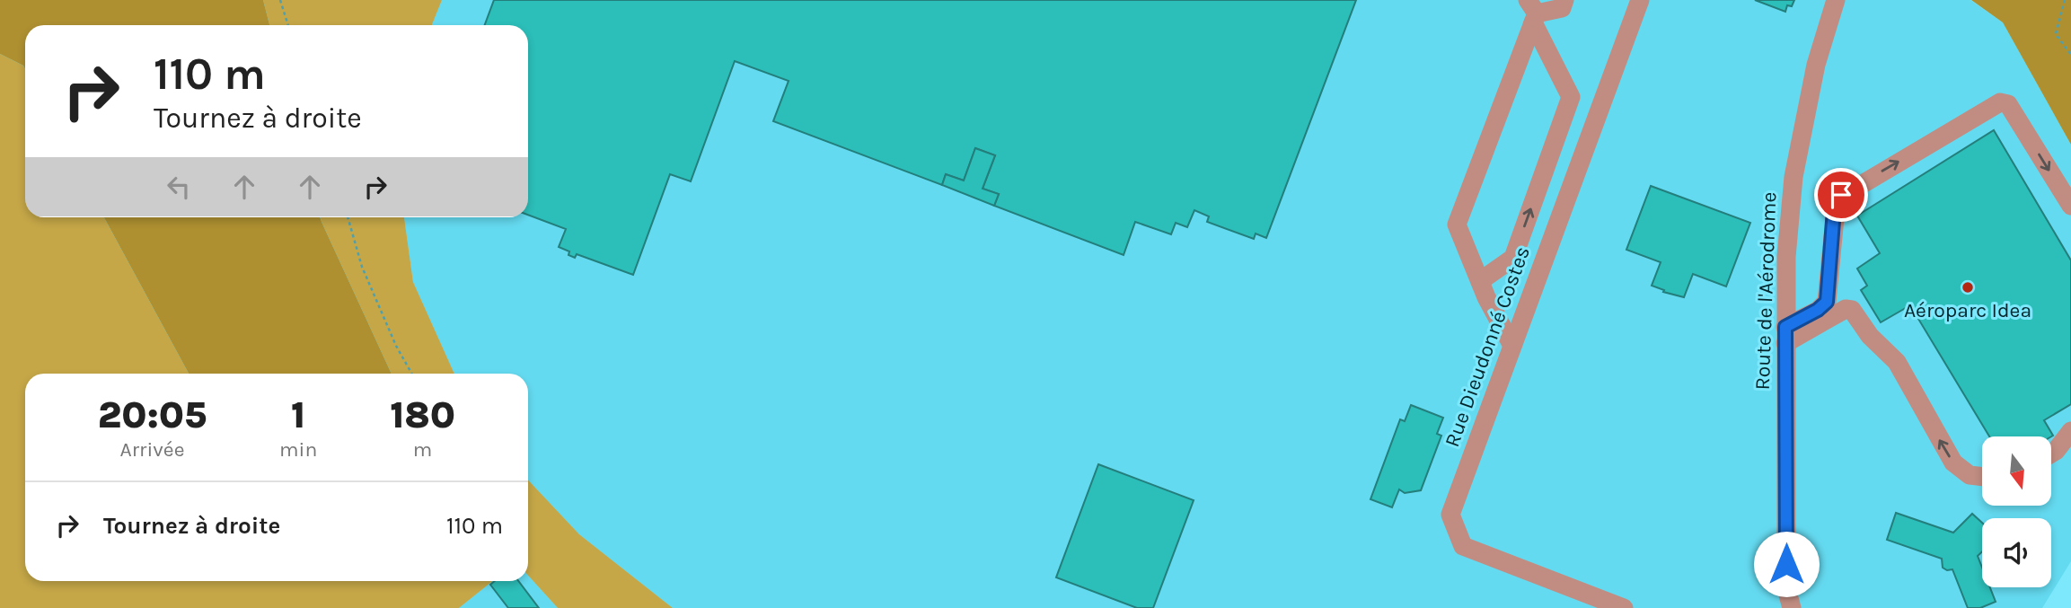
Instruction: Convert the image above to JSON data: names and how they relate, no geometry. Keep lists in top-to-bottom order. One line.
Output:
{"streets":{"street":["Route de l'Aérodrome","Rue Dieudonné Costes"]},"places":["Aéroparc Idea"],"north":"bottom","page":{"turn":["110 m","Tournez à droite"],"eta":["20:05","Arrivée","1","min","180","m"],"list":[{"name":"Tournez à droite","value":"110 m"}]}}
